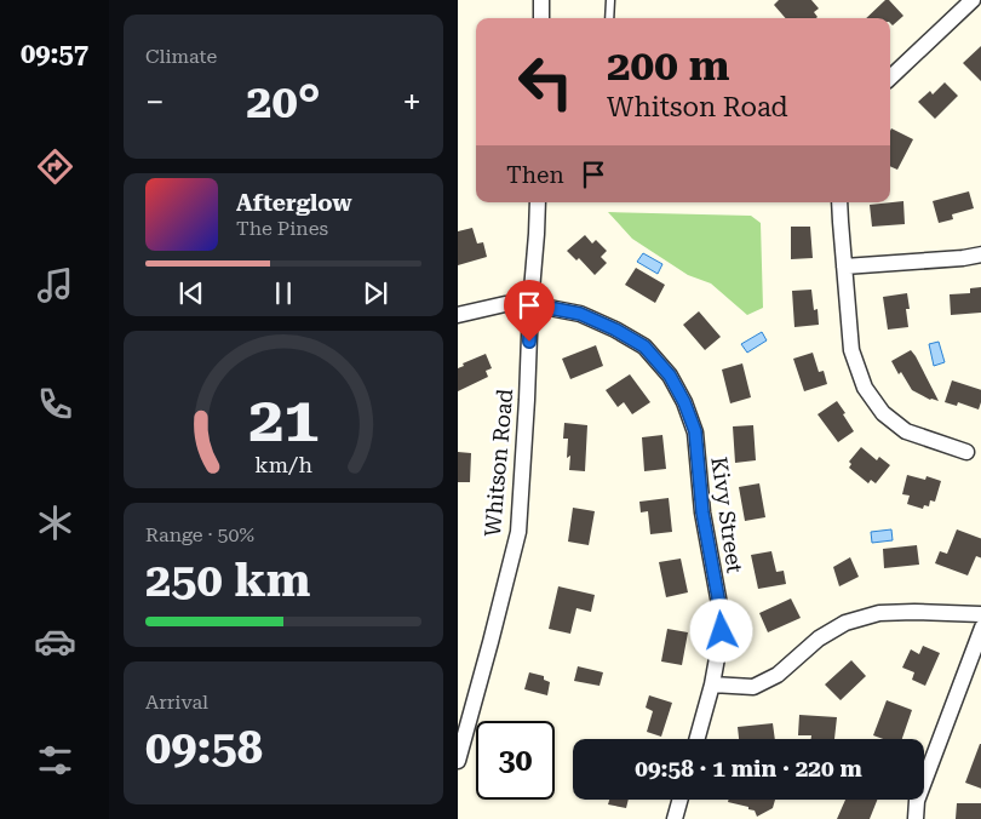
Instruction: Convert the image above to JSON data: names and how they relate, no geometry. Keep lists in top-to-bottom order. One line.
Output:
{"streets":{"street":["Whitson Road","Kivy Street"]},"crossings":[["Whitson Road","Kivy Street"]],"page":{"tabs":"09:57","tile":["Climate",["Range · 50%","250 km"],["Arrival","09:58"]],"turn":["200 m","Whitson Road"],"heat":["−","20°","+"],"then":"Then","song":["Afterglow","The Pines"],"limit":"30","trip":"09:58 · 1 min · 220 m","gauge":["21","km/h"]}}
